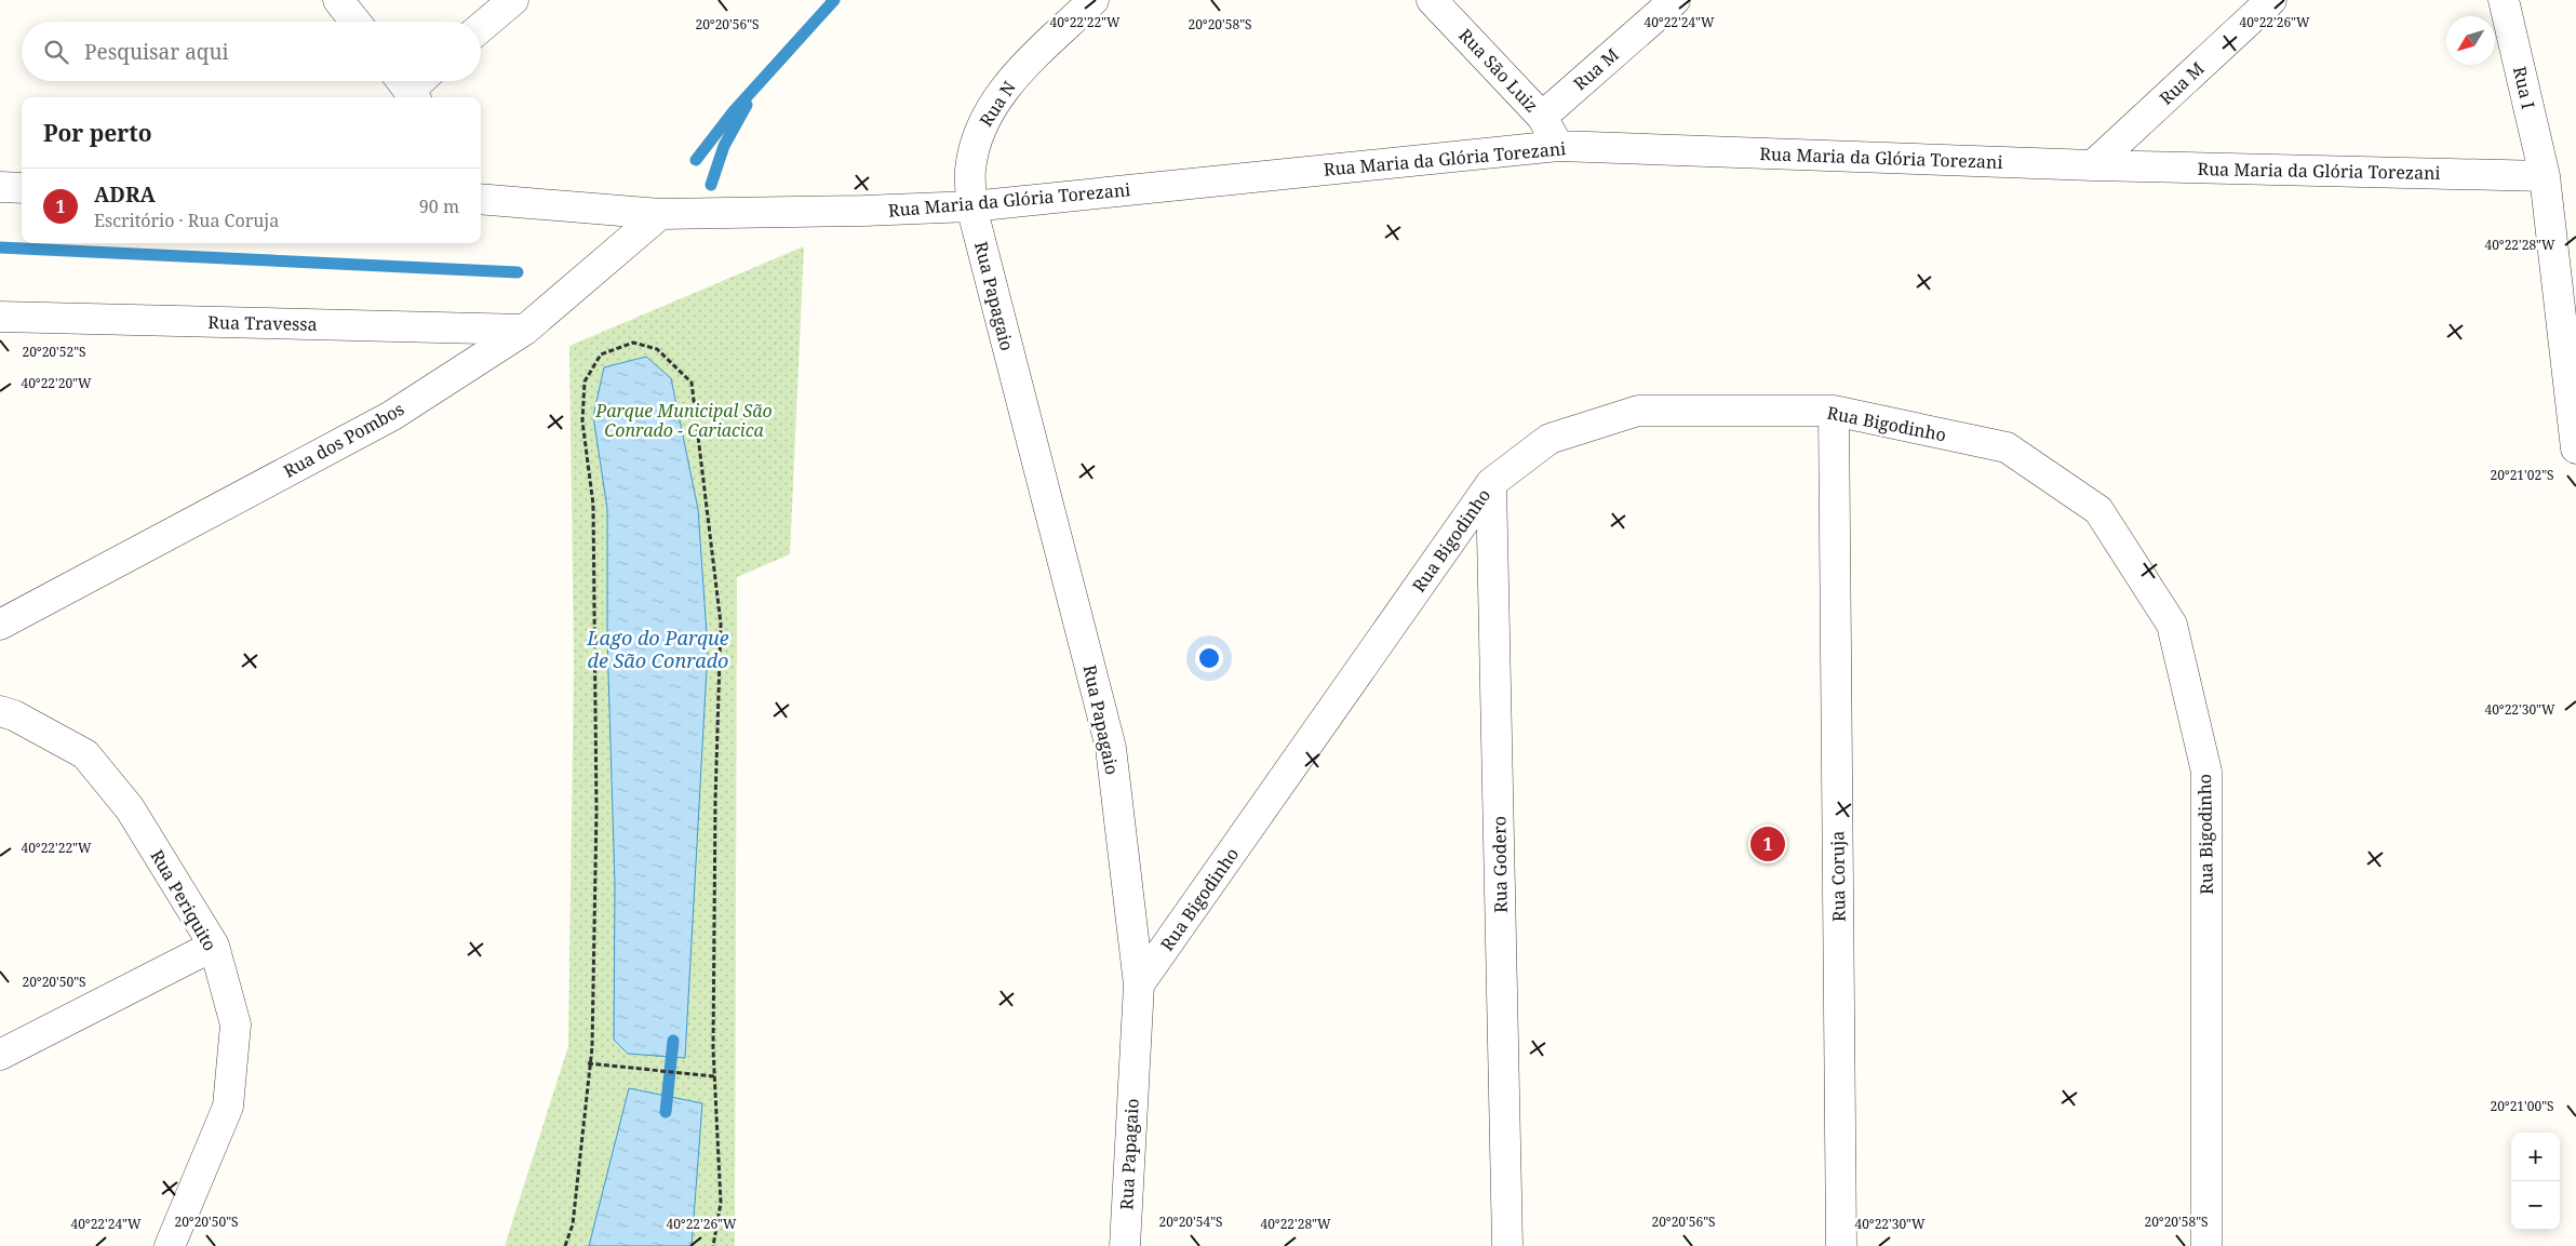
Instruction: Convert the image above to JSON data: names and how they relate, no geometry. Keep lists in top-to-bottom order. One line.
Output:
{"streets":{"street":["Rua M","Rua São Luiz","Rua I","Rua N","Rua Maria da Glória Torezani","Rua Papagaio","Rua Travessa","Rua Bigodinho","Rua dos Pombos","Rua Godero","Rua Coruja","Rua Periquito"]},"crossings":[["Rua M","Rua São Luiz"],["Rua M","Rua Maria da Glória Torezani"],["Rua São Luiz","Rua Maria da Glória Torezani"],["Rua I","Rua Maria da Glória Torezani"],["Rua N","Rua Maria da Glória Torezani"],["Rua N","Rua Papagaio"],["Rua Maria da Glória Torezani","Rua Papagaio"],["Rua Maria da Glória Torezani","Rua dos Pombos"],["Rua Papagaio","Rua Bigodinho"],["Rua Travessa","Rua dos Pombos"],["Rua Bigodinho","Rua Godero"],["Rua Bigodinho","Rua Coruja"]],"water":["Lago do Parque de São Conrado"],"parks":["Parque Municipal São Conrado - Cariacica"],"north":"bottom left","page":{"search":"Pesquisar aqui","heading":"Por perto","list":[{"mark":"1","name":"ADRA","note":"Escritório · Rua Coruja","value":"90 m"}],"pins":"1","map_buttons":["+","−"]},"coordinates":["40°22'24\"W","40°22'26\"W","40°22'22\"W","20°20'56\"S","20°20'58\"S","40°22'28\"W","20°20'52\"S","40°22'20\"W","20°21'02\"S","40°22'30\"W","20°20'50\"S","20°21'00\"S","20°20'54\"S"]}
